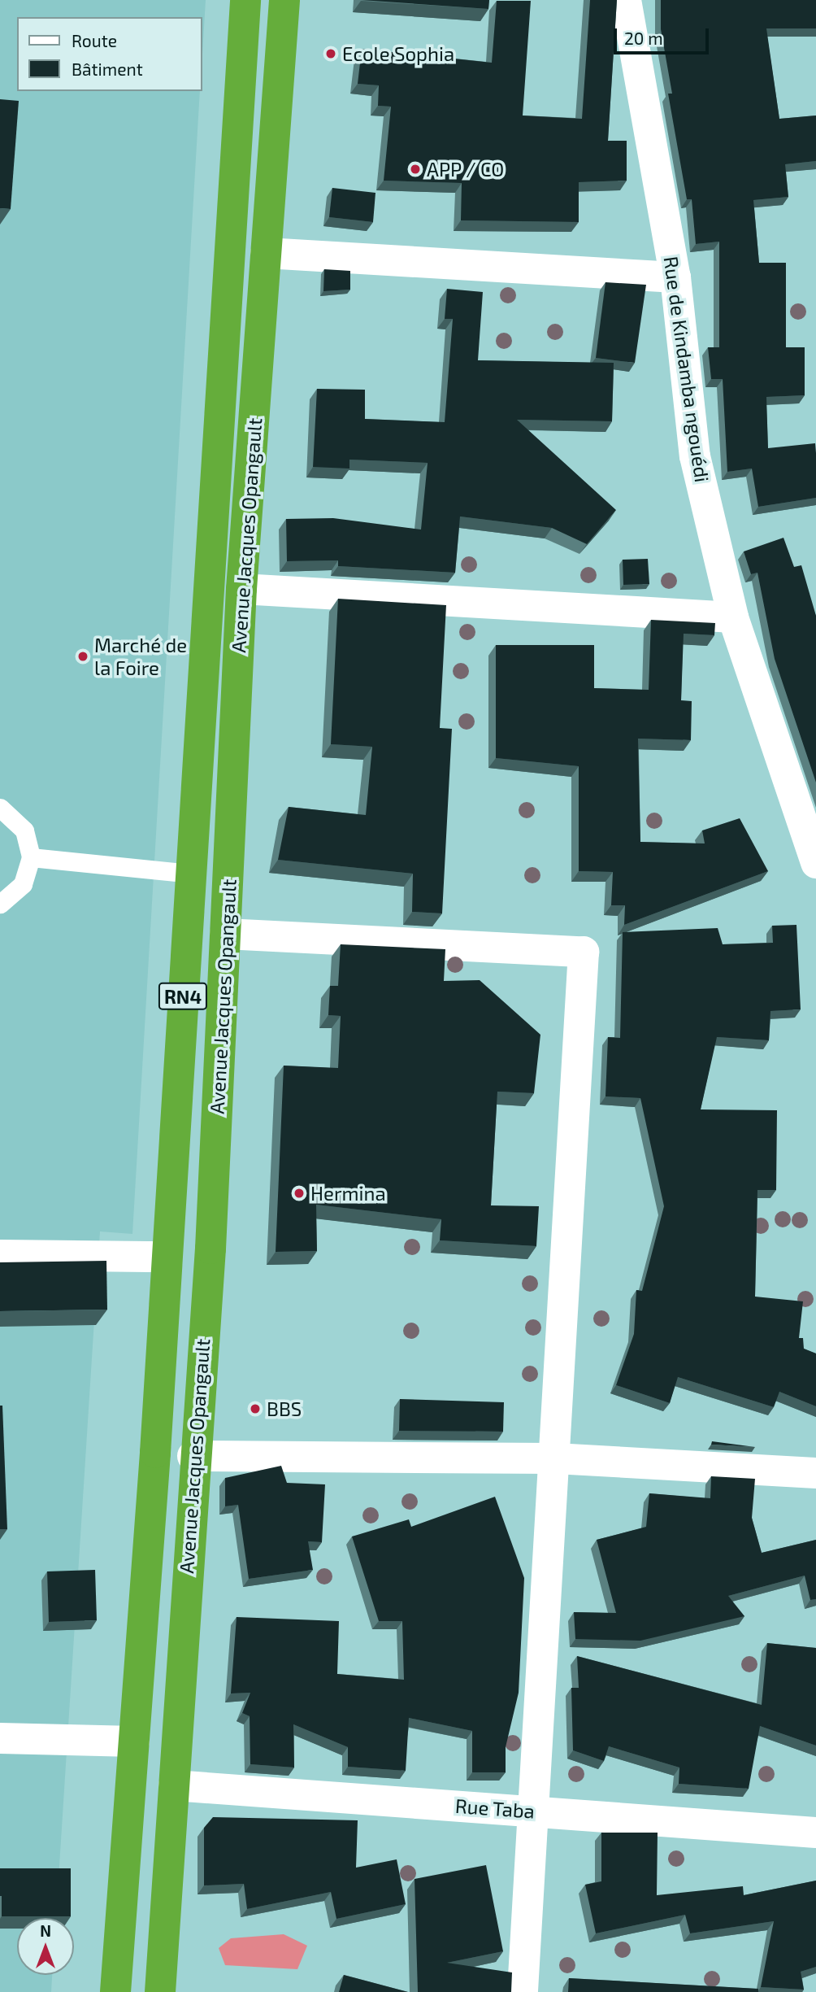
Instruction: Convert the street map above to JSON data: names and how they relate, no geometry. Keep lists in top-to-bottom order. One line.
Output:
{"streets":{"highway":["Avenue Jacques Opangault","RN4"],"street":["Rue de Kindamba ngouédi","Rue Taba"]},"crossings":[["Avenue Jacques Opangault","Rue Taba"]],"places":["Ecole Sophia","APP / CO","Marché de la Foire","Hermina","BBS"],"legend":["Route","Bâtiment"],"scale_bar":"20 m","north":"top"}
